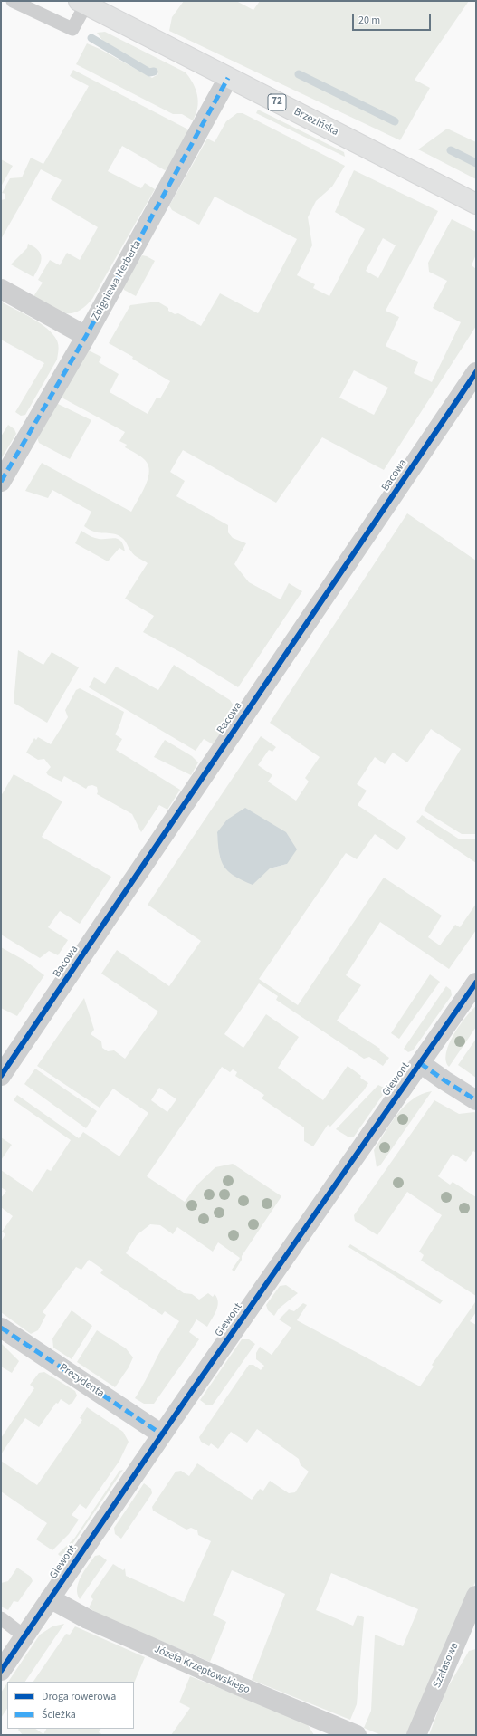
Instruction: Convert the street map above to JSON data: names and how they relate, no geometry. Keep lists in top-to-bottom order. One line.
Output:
{"streets":{"main road":["72","Brzezińska"],"street":["Zbigniewa Herberta","Bacowa","Giewont","Prezydenta","Szałasowa","Józefa Krzeptowskiego"]},"crossings":[["Brzezińska","Zbigniewa Herberta"],["Giewont","Prezydenta"],["Giewont","Józefa Krzeptowskiego"]],"legend":["Droga rowerowa","Ścieżka"],"scale_bar":"20 m"}
